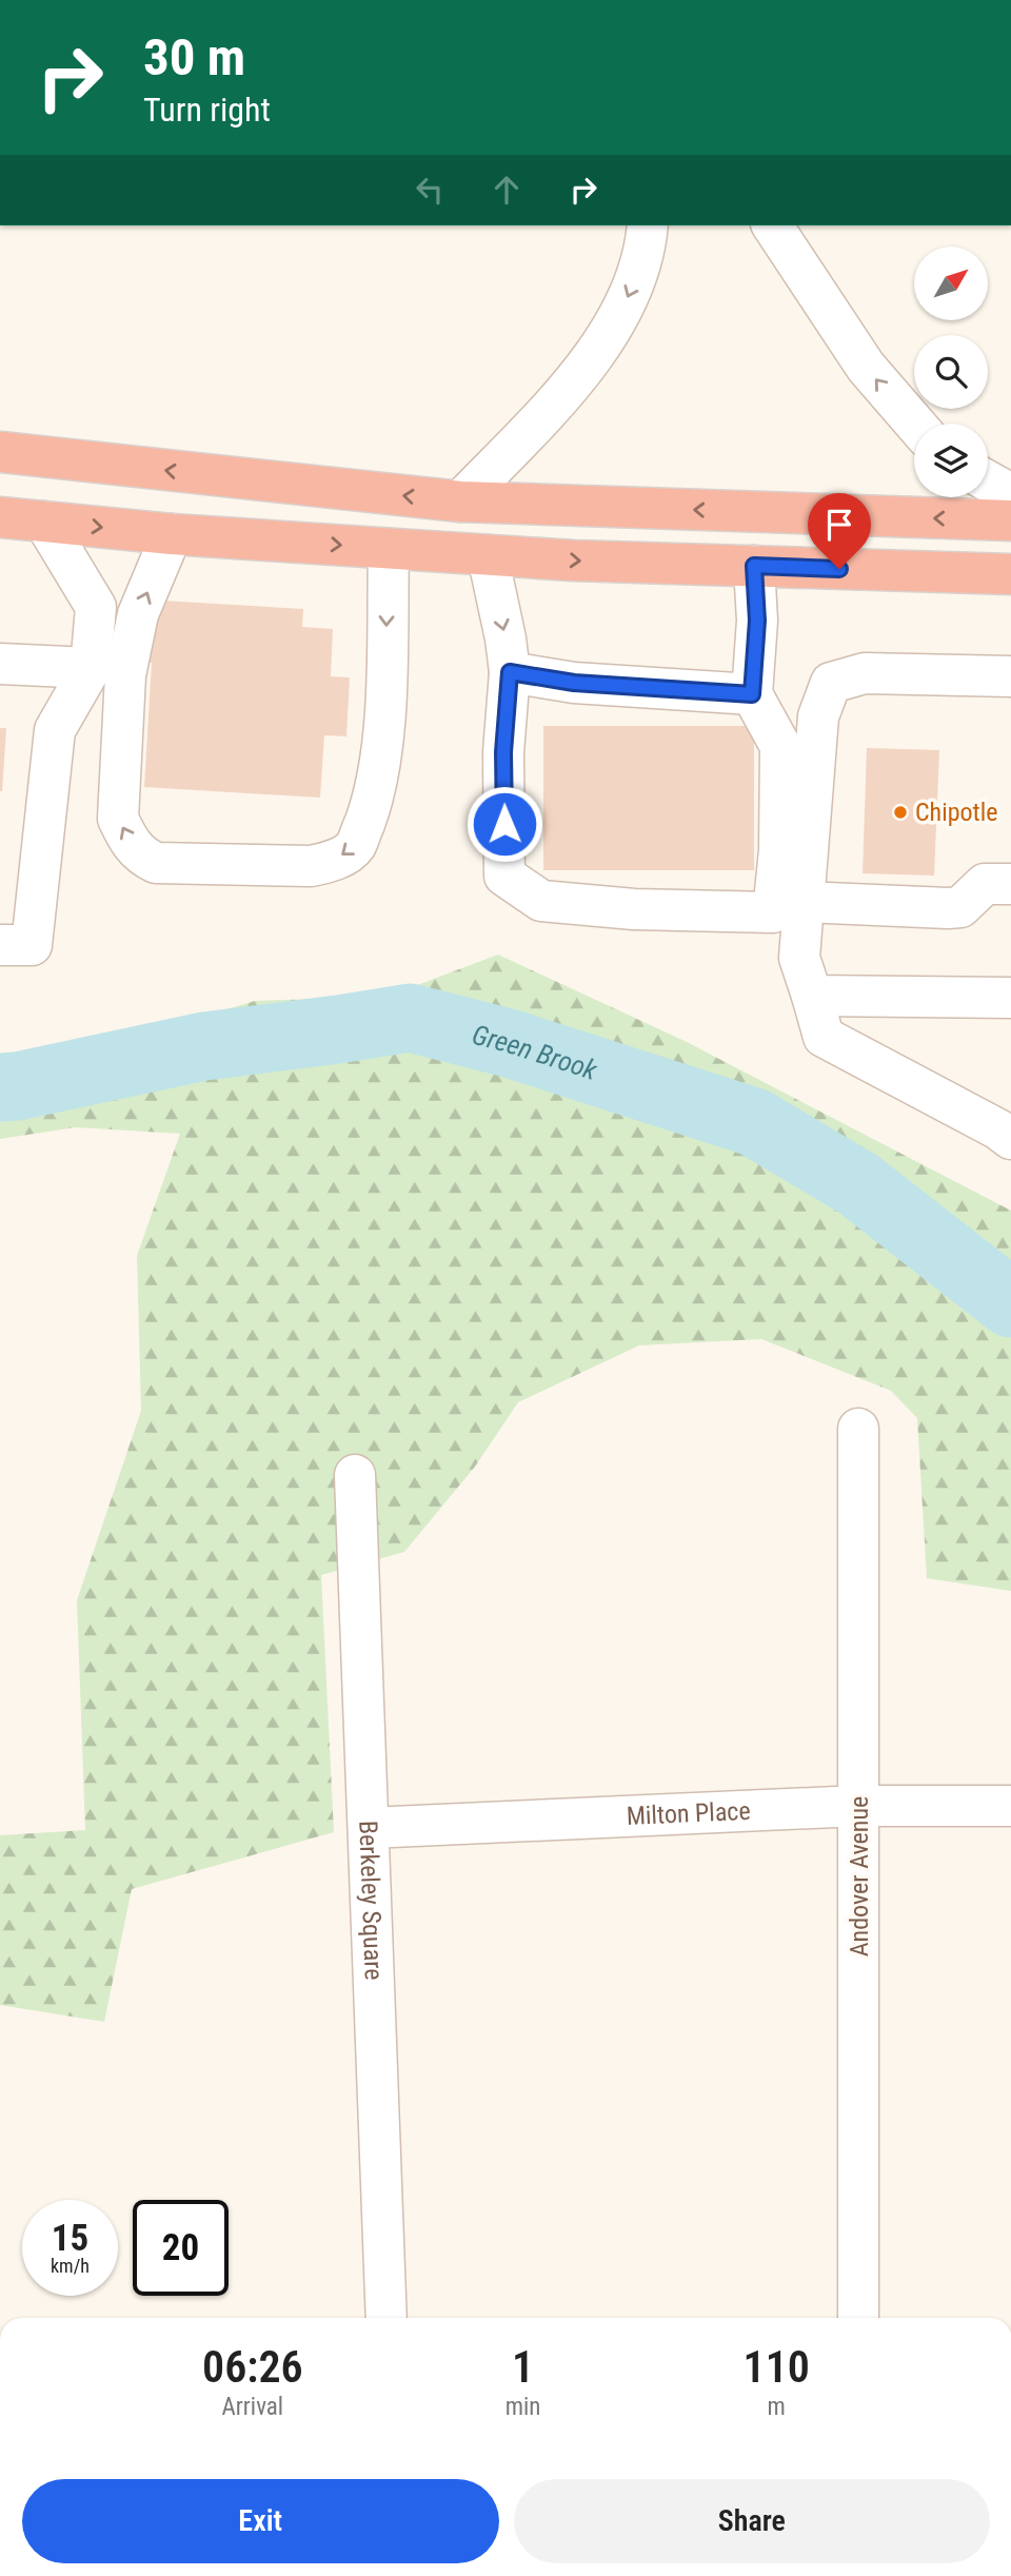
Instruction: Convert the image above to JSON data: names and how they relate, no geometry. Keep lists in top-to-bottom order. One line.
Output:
{"streets":{"street":["Milton Place","Andover Avenue","Berkeley Square"]},"crossings":[["Milton Place","Andover Avenue"],["Milton Place","Berkeley Square"]],"water":["Green Brook"],"places":["Chipotle"],"north":"top right","page":{"turn":["30 m","Turn right"],"speed":"15 km/h","limit":"20","eta":["06:26","Arrival","1","min","110","m"],"buttons":["Exit","Share"]}}
